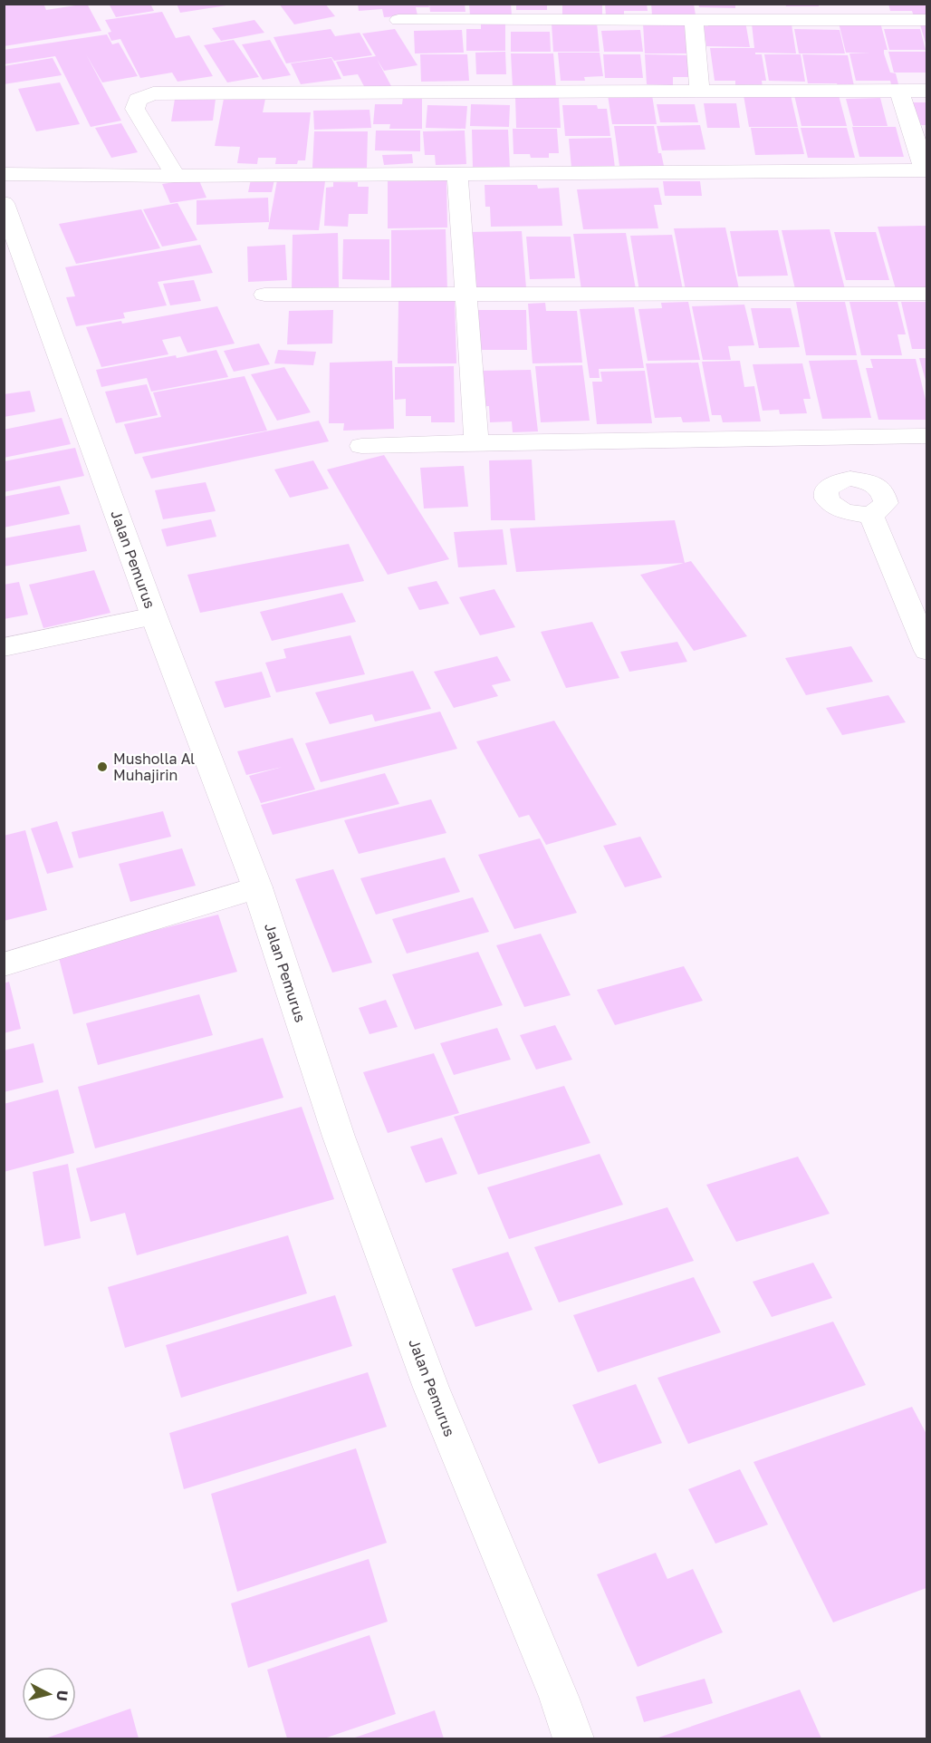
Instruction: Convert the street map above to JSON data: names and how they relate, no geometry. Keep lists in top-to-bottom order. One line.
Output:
{"streets":{"street":["Jalan Pemurus"]},"places":["Musholla Al Muhajirin"],"north":"right"}
